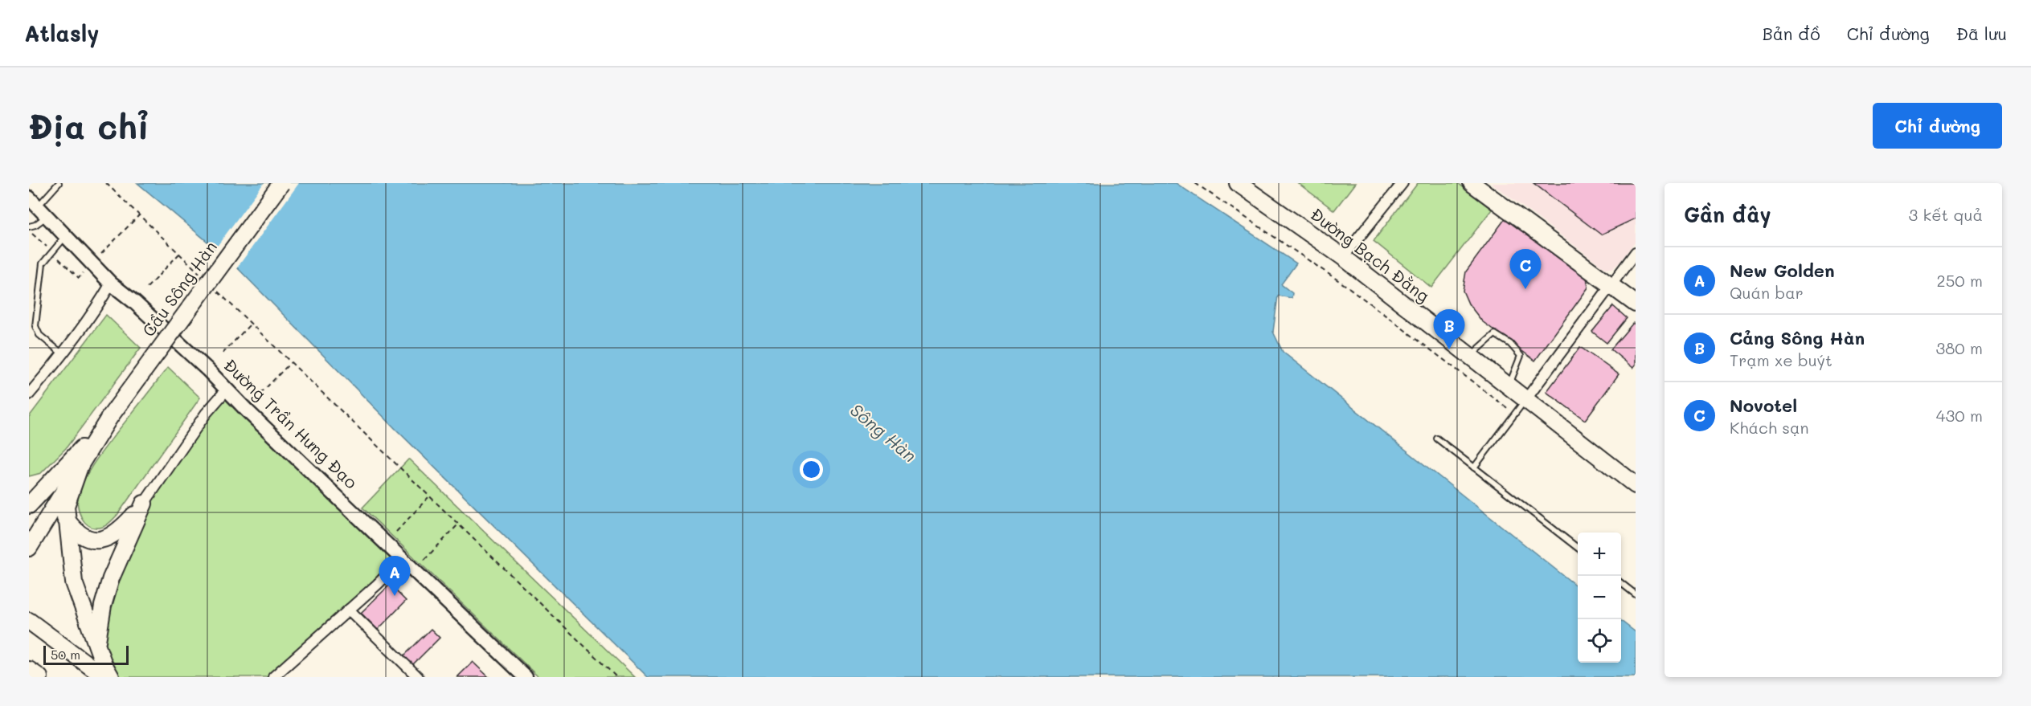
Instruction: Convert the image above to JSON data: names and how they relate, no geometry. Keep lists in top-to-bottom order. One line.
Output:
{"streets":{"main road":["Đường Bạch Đằng","Cầu Sông Hàn","Đường Trần Hưng Đạo"]},"water":["Sông Hàn"],"scale_bar":"50 m","page":{"header":"Atlasly","nav":["Bản đồ","Chỉ đường","Đã lưu"],"buttons":"Chỉ đường","title":"Địa chỉ","heading":["Gần đây","3 kết quả"],"list":[{"mark":"A","name":"New Golden","note":"Quán bar","value":"250 m"},{"mark":"B","name":"Cảng Sông Hàn","note":"Trạm xe buýt","value":"380 m"},{"mark":"C","name":"Novotel","note":"Khách sạn","value":"430 m"}],"pins":["C","B","A"],"map_buttons":["+","−"],"scale":"50 m"}}
